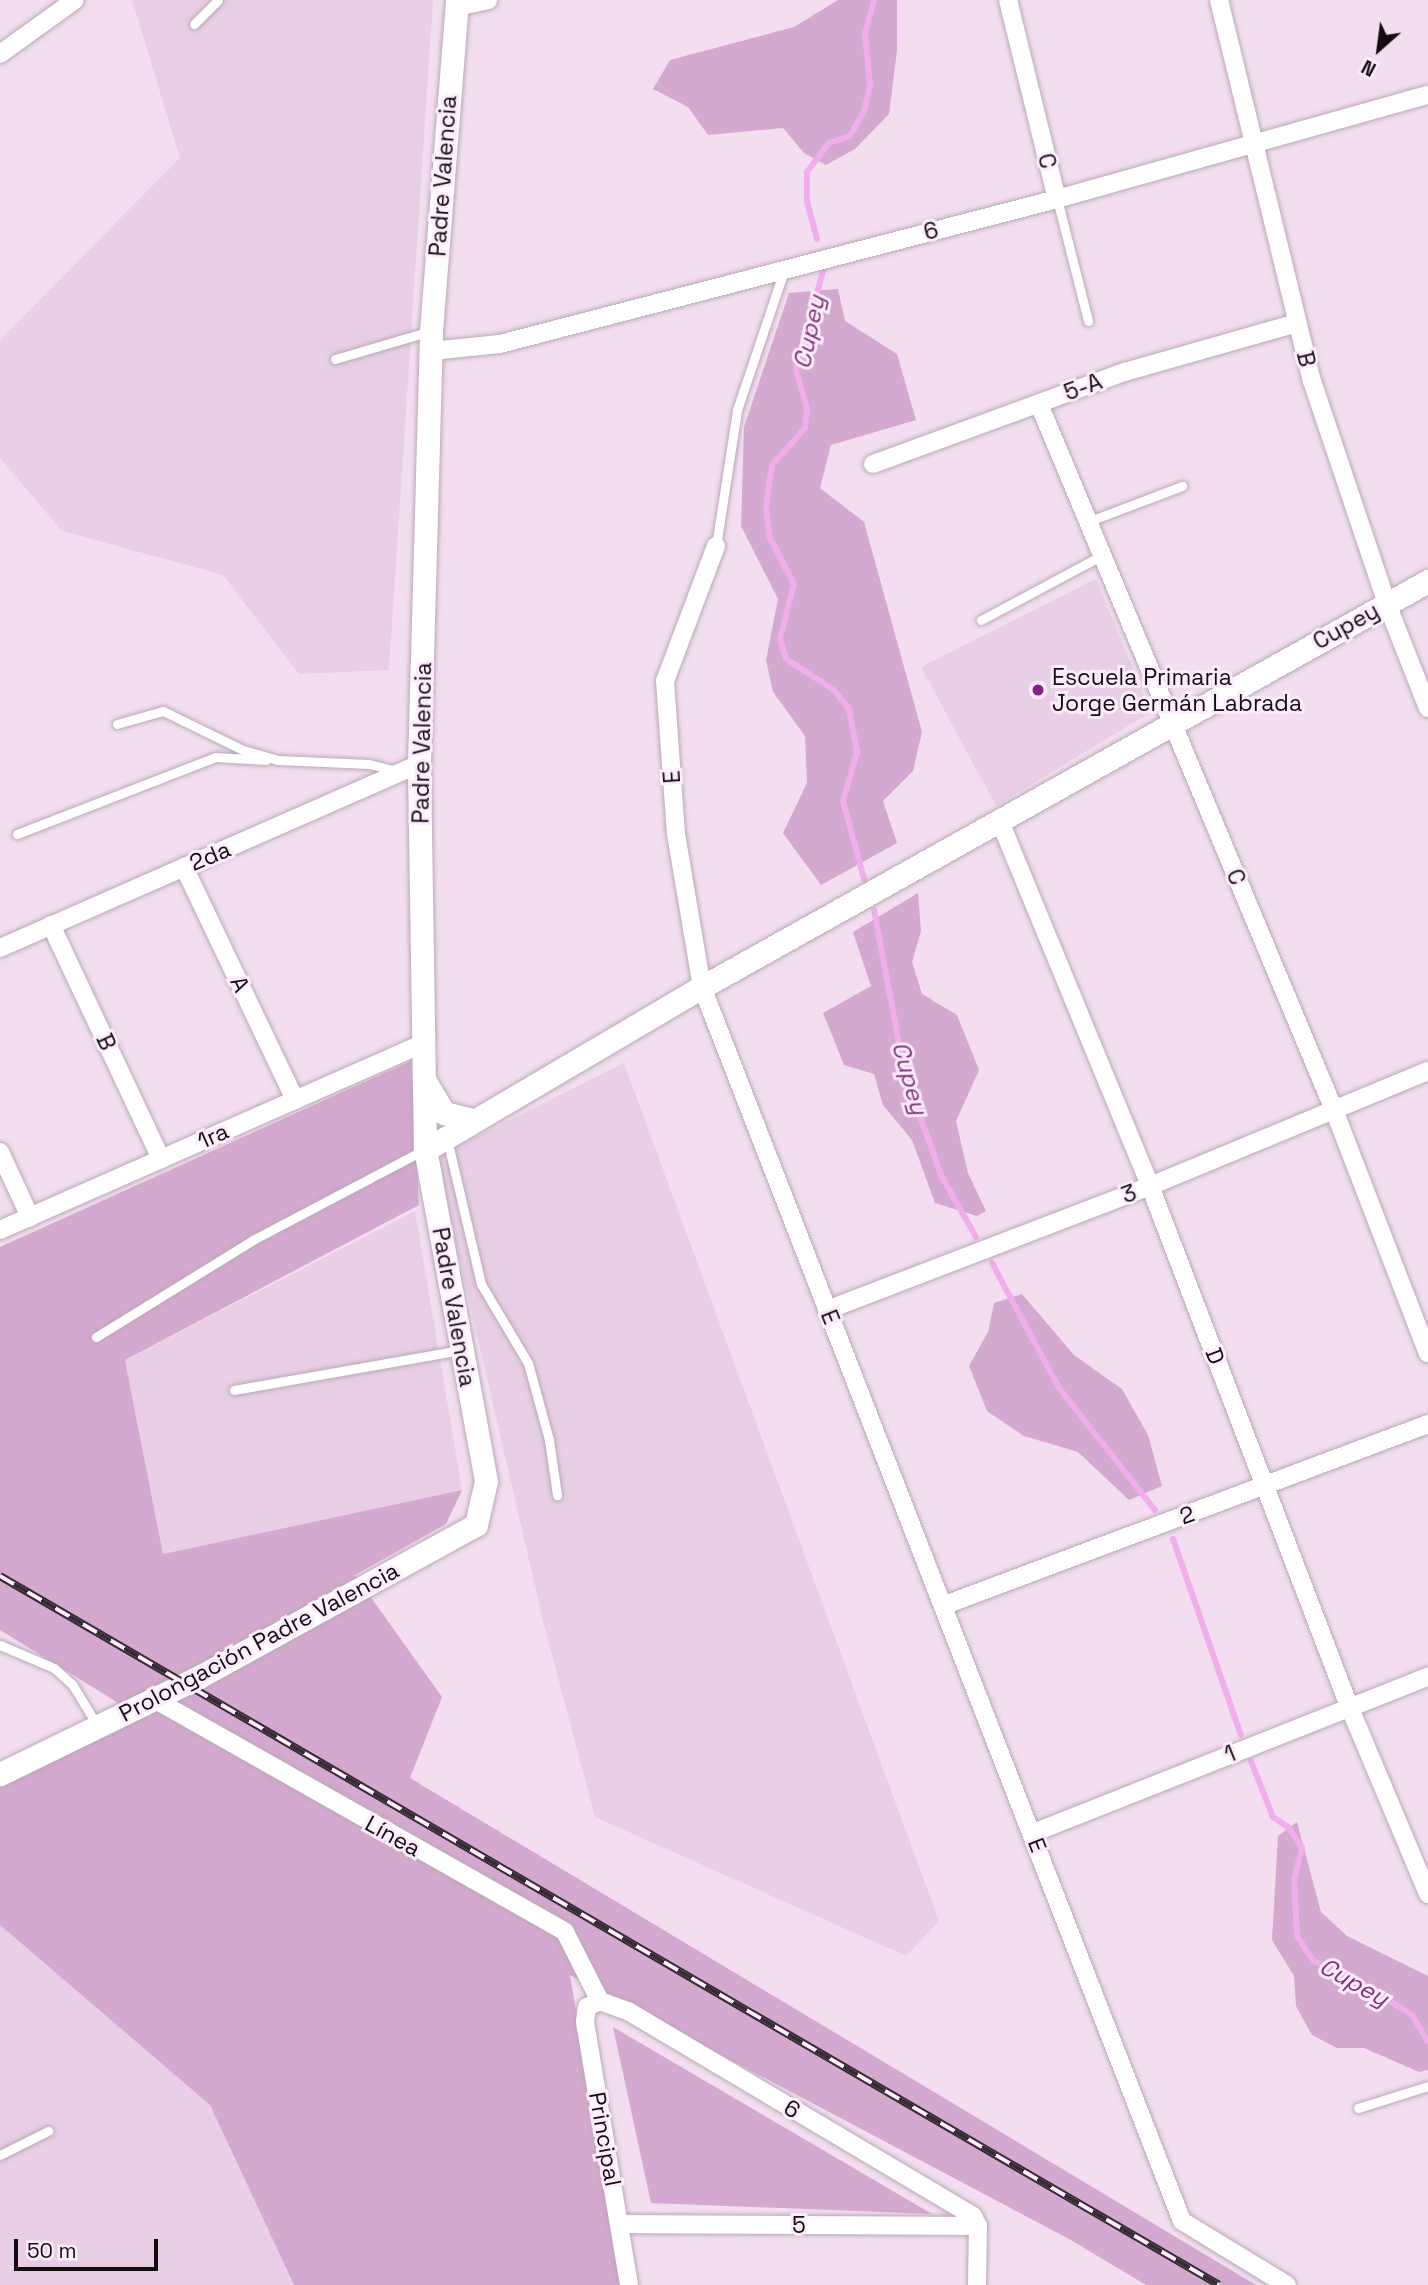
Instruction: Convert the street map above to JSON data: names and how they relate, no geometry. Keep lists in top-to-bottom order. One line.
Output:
{"streets":{"street":["C","Padre Valencia","6","B","5-A","Cupey","E","2da","A","1ra","3","D","2","Prolongación Padre Valencia","1","Línea","Principal","5"]},"crossings":[["C","6"],["C","5-A"],["C","Cupey"],["C","3"],["Padre Valencia","6"],["Padre Valencia","Cupey"],["Padre Valencia","2da"],["Padre Valencia","1ra"],["Padre Valencia","Prolongación Padre Valencia"],["6","B"],["6","E"],["6","Línea"],["6","Principal"],["6","5"],["B","5-A"],["B","Cupey"],["B","2da"],["B","1ra"],["Cupey","E"],["Cupey","D"],["E","3"],["E","2"],["E","1"],["2da","A"],["A","1ra"],["3","D"],["D","2"],["D","1"],["Prolongación Padre Valencia","Línea"],["Línea","Principal"],["Principal","5"]],"water":["Cupey"],"places":["Escuela Primaria Jorge Germán Labrada"],"scale_bar":"50 m","north":"bottom left"}
